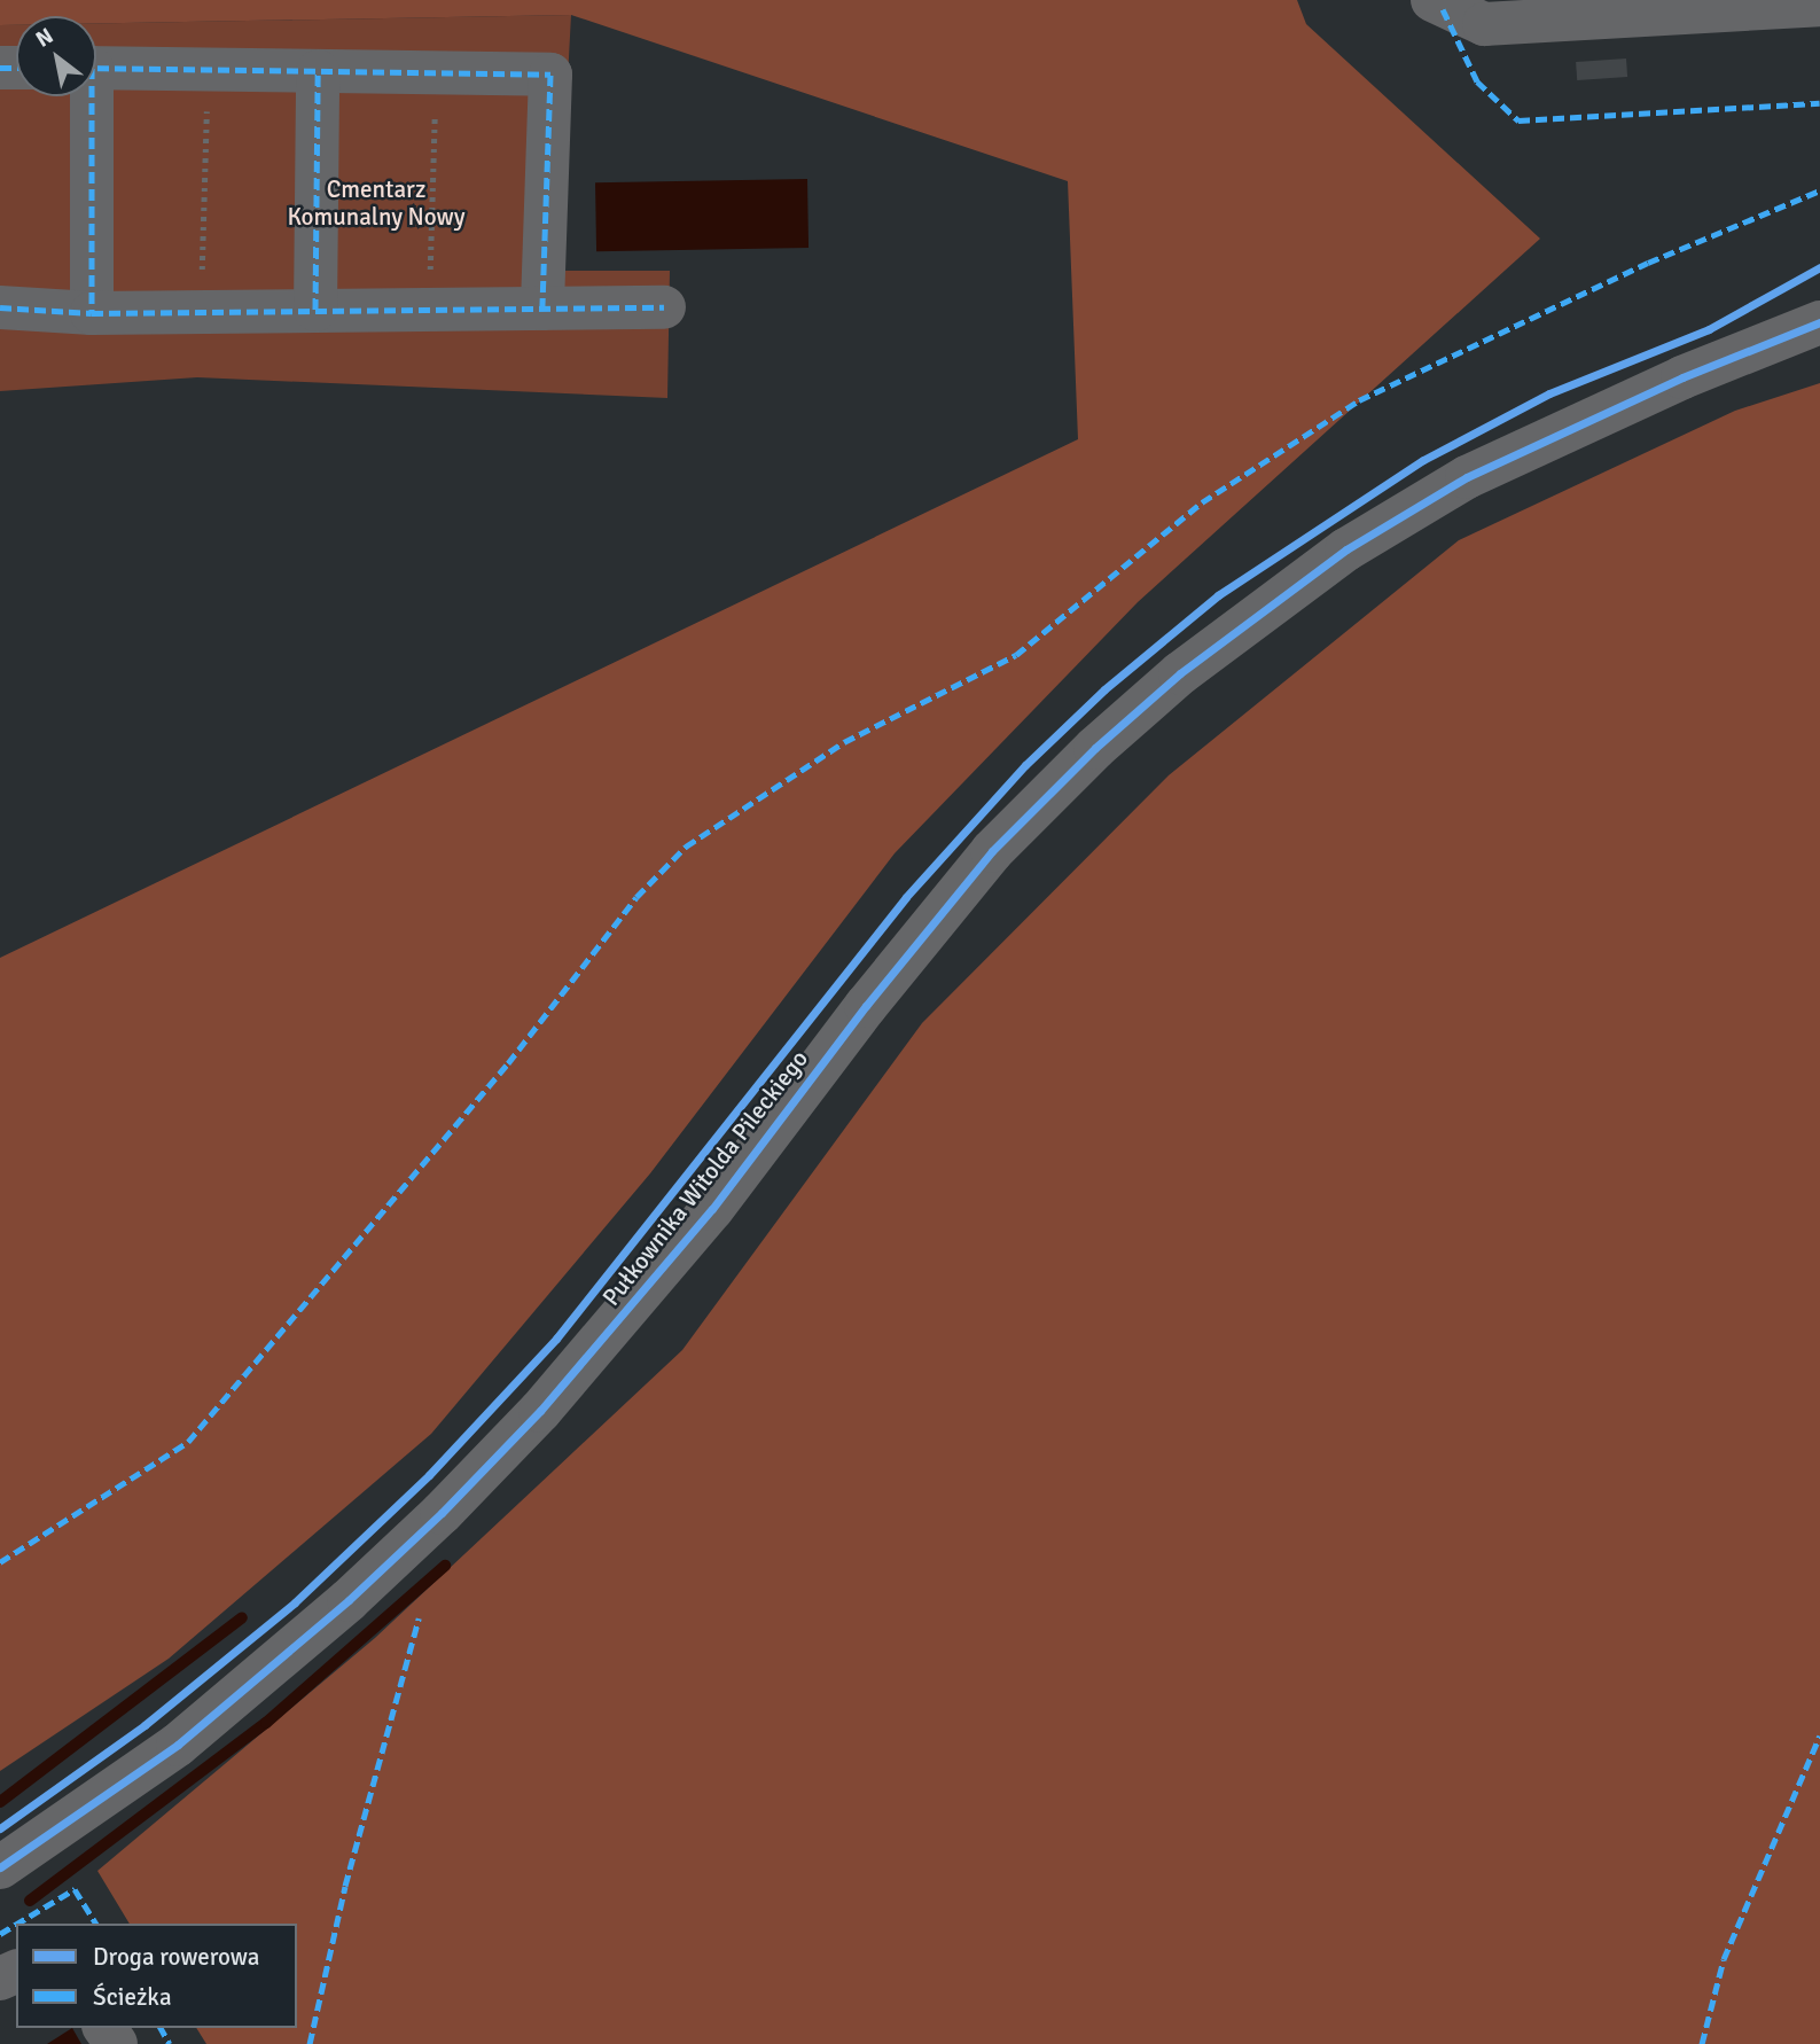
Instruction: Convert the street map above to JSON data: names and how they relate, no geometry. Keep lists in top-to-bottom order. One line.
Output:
{"streets":{"street":["Pułkownika Witolda Pileckiego"]},"parks":["Cmentarz Komunalny Nowy"],"legend":["Droga rowerowa","Ścieżka"],"north":"top left"}
